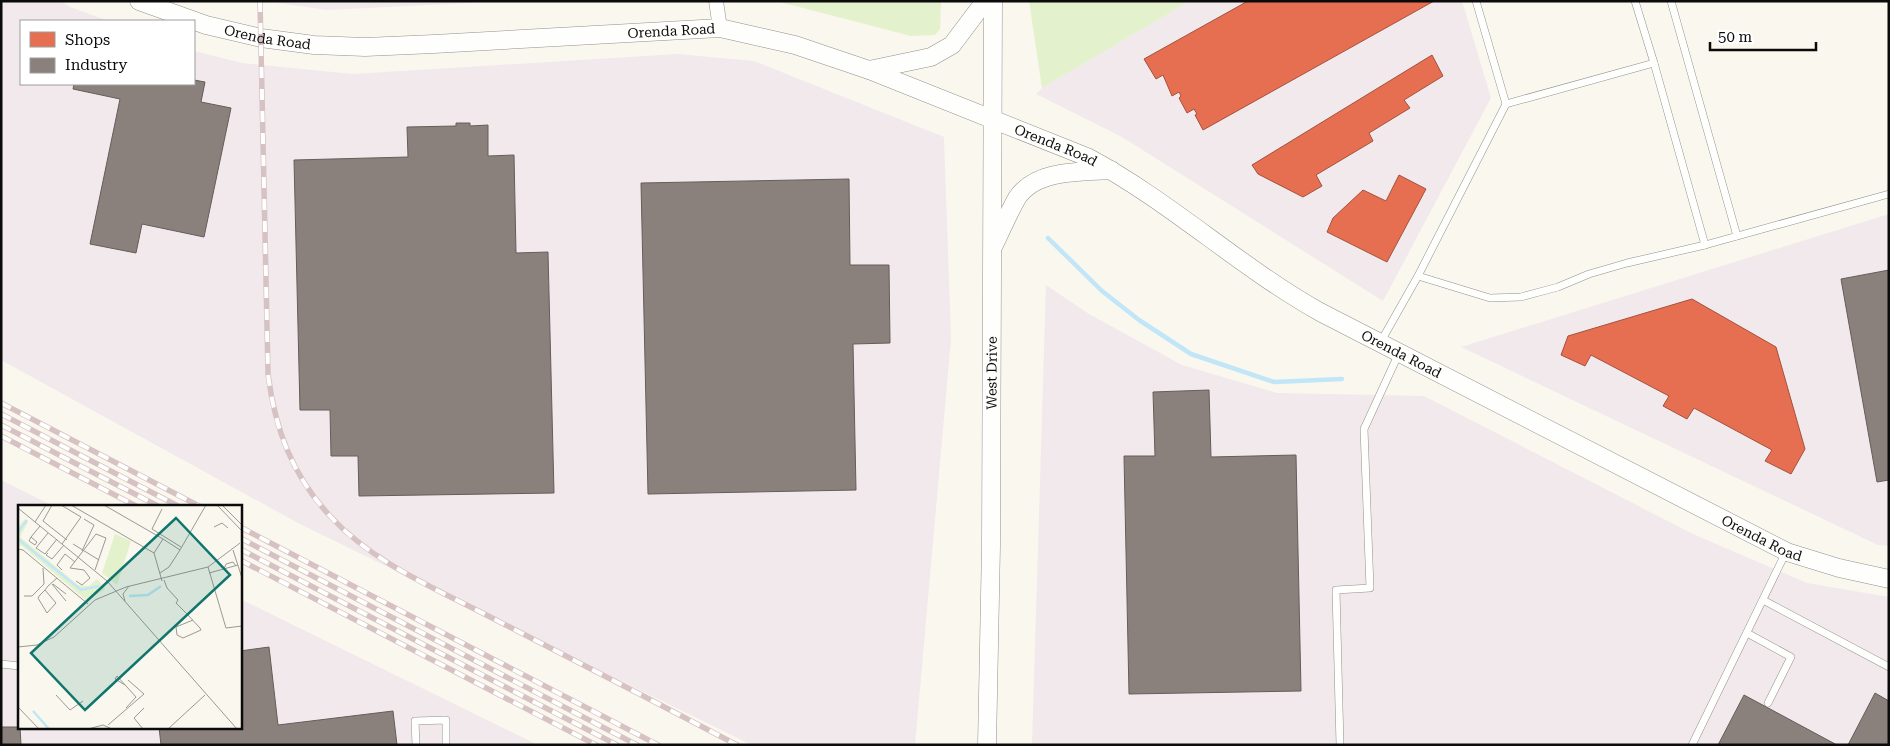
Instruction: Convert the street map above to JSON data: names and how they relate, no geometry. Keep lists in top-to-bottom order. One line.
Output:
{"streets":{"street":["Orenda Road","West Drive"]},"crossings":[["Orenda Road","West Drive"]],"legend":["Shops","Industry"],"scale_bar":"50 m"}
